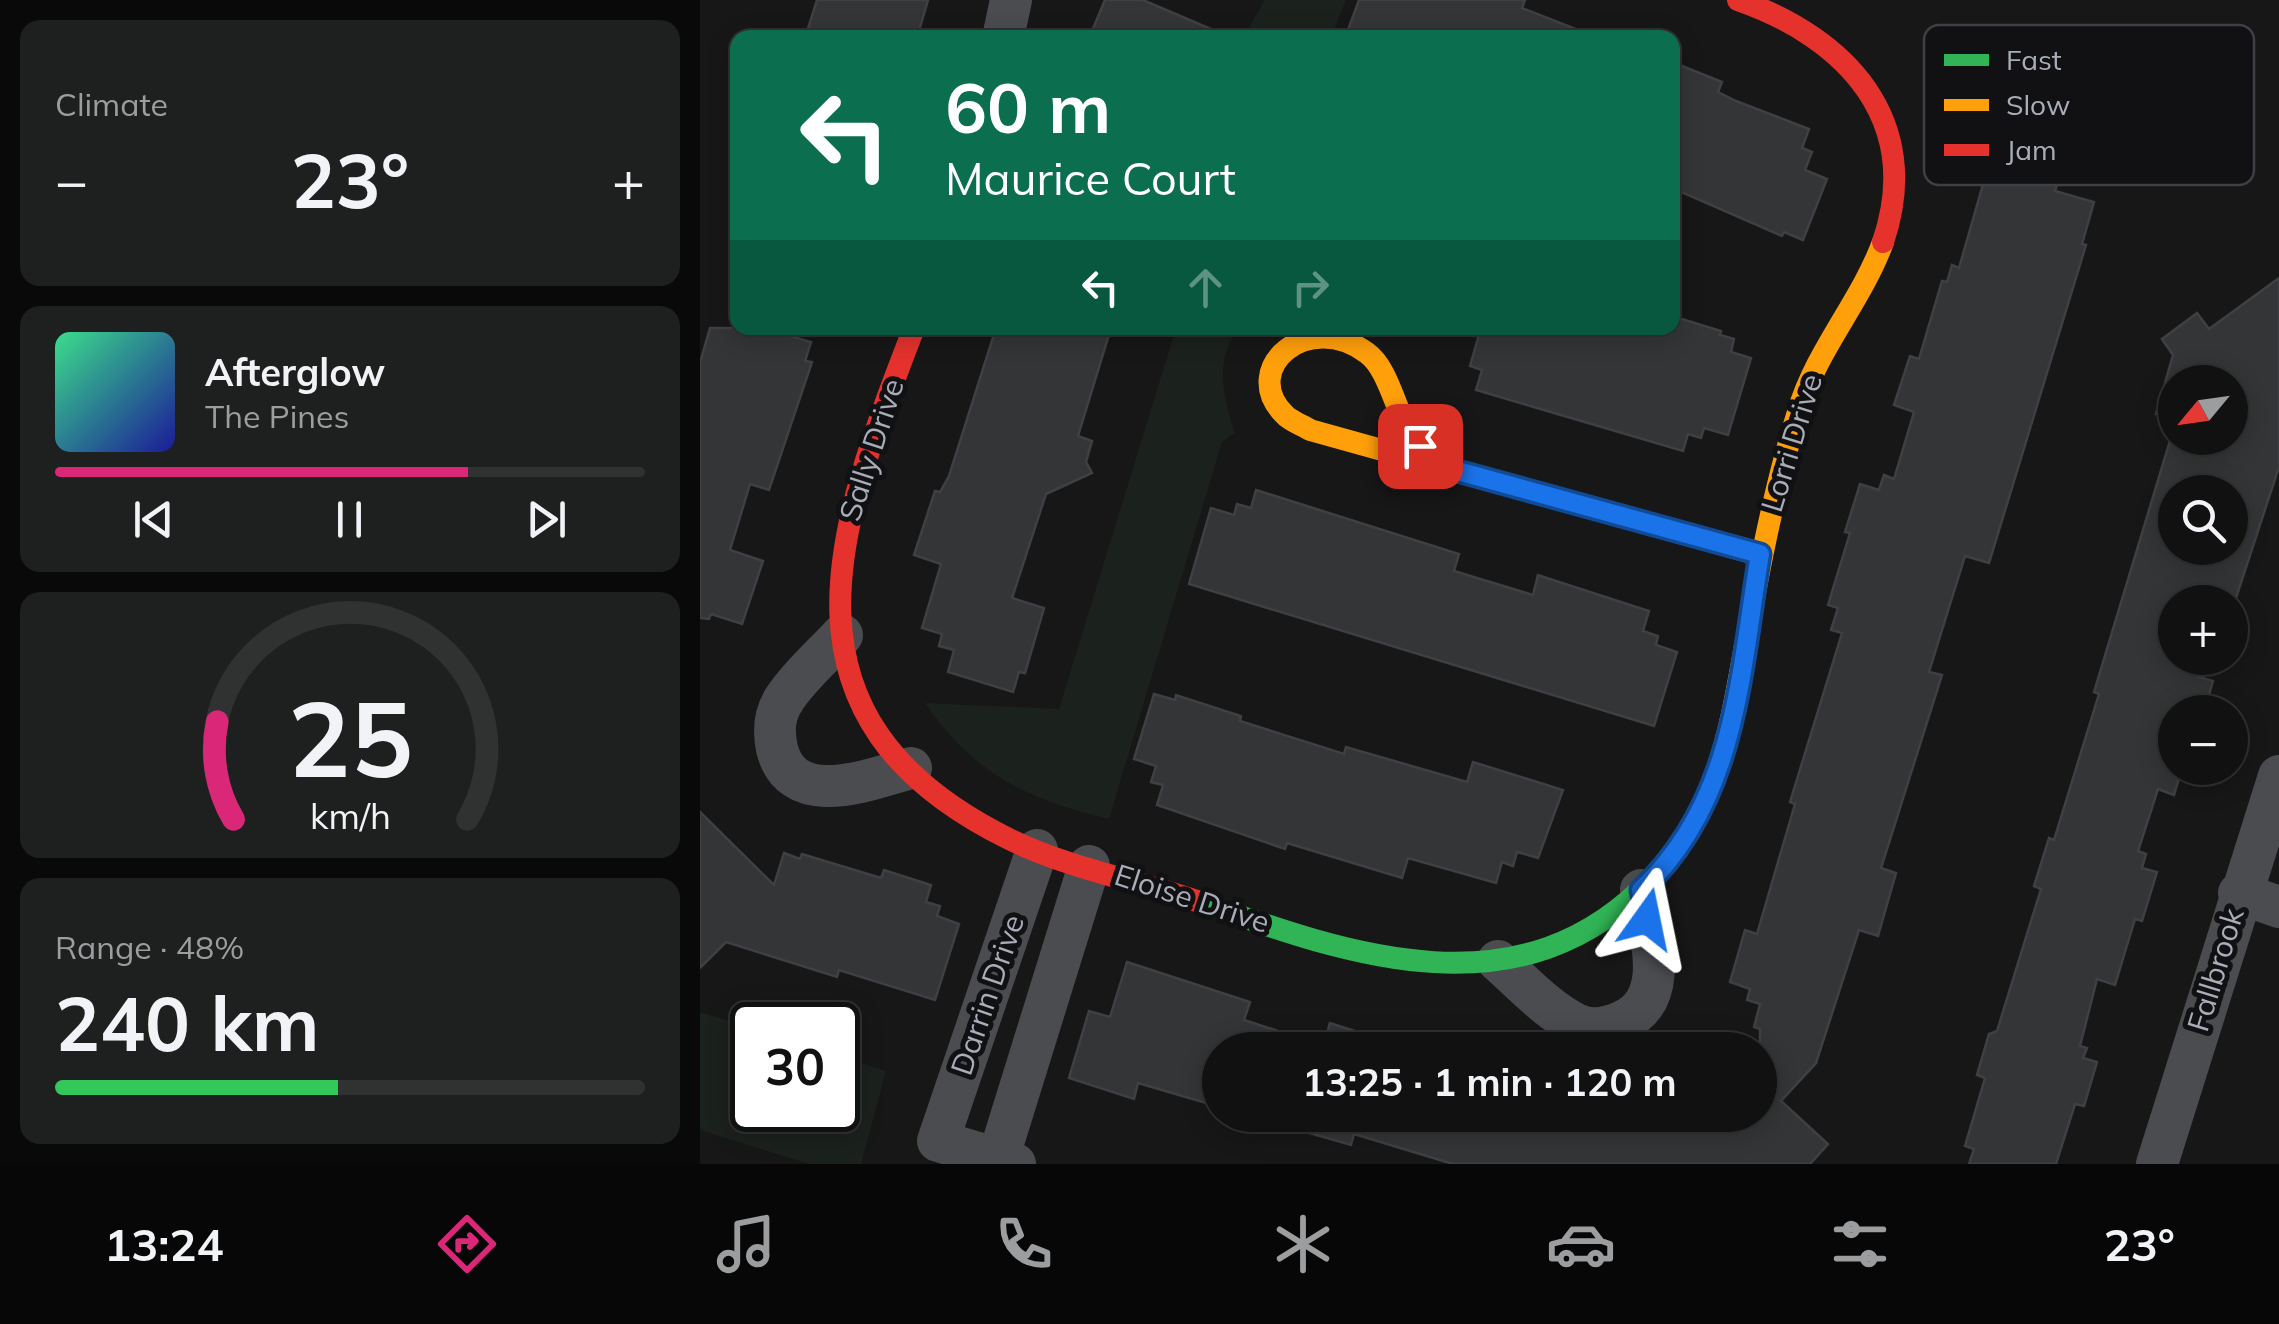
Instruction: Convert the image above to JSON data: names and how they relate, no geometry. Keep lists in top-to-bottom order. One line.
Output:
{"streets":{"street":["Lorri Drive","Sally Drive","Eloise Drive","Fallbrook","Darrin Drive"]},"crossings":[["Lorri Drive","Eloise Drive"],["Sally Drive","Eloise Drive"],["Eloise Drive","Darrin Drive"]],"legend":["Fast","Slow","Jam"],"north":"bottom left","page":{"tile":["Climate",["Range · 48%","240 km"]],"turn":["60 m","Maurice Court"],"heat":["−","23°","+"],"song":["Afterglow","The Pines"],"map_buttons":["+","−"],"limit":"30","trip":"13:25 · 1 min · 120 m","tabs":["13:24","23°"],"gauge":["25","km/h"]}}
